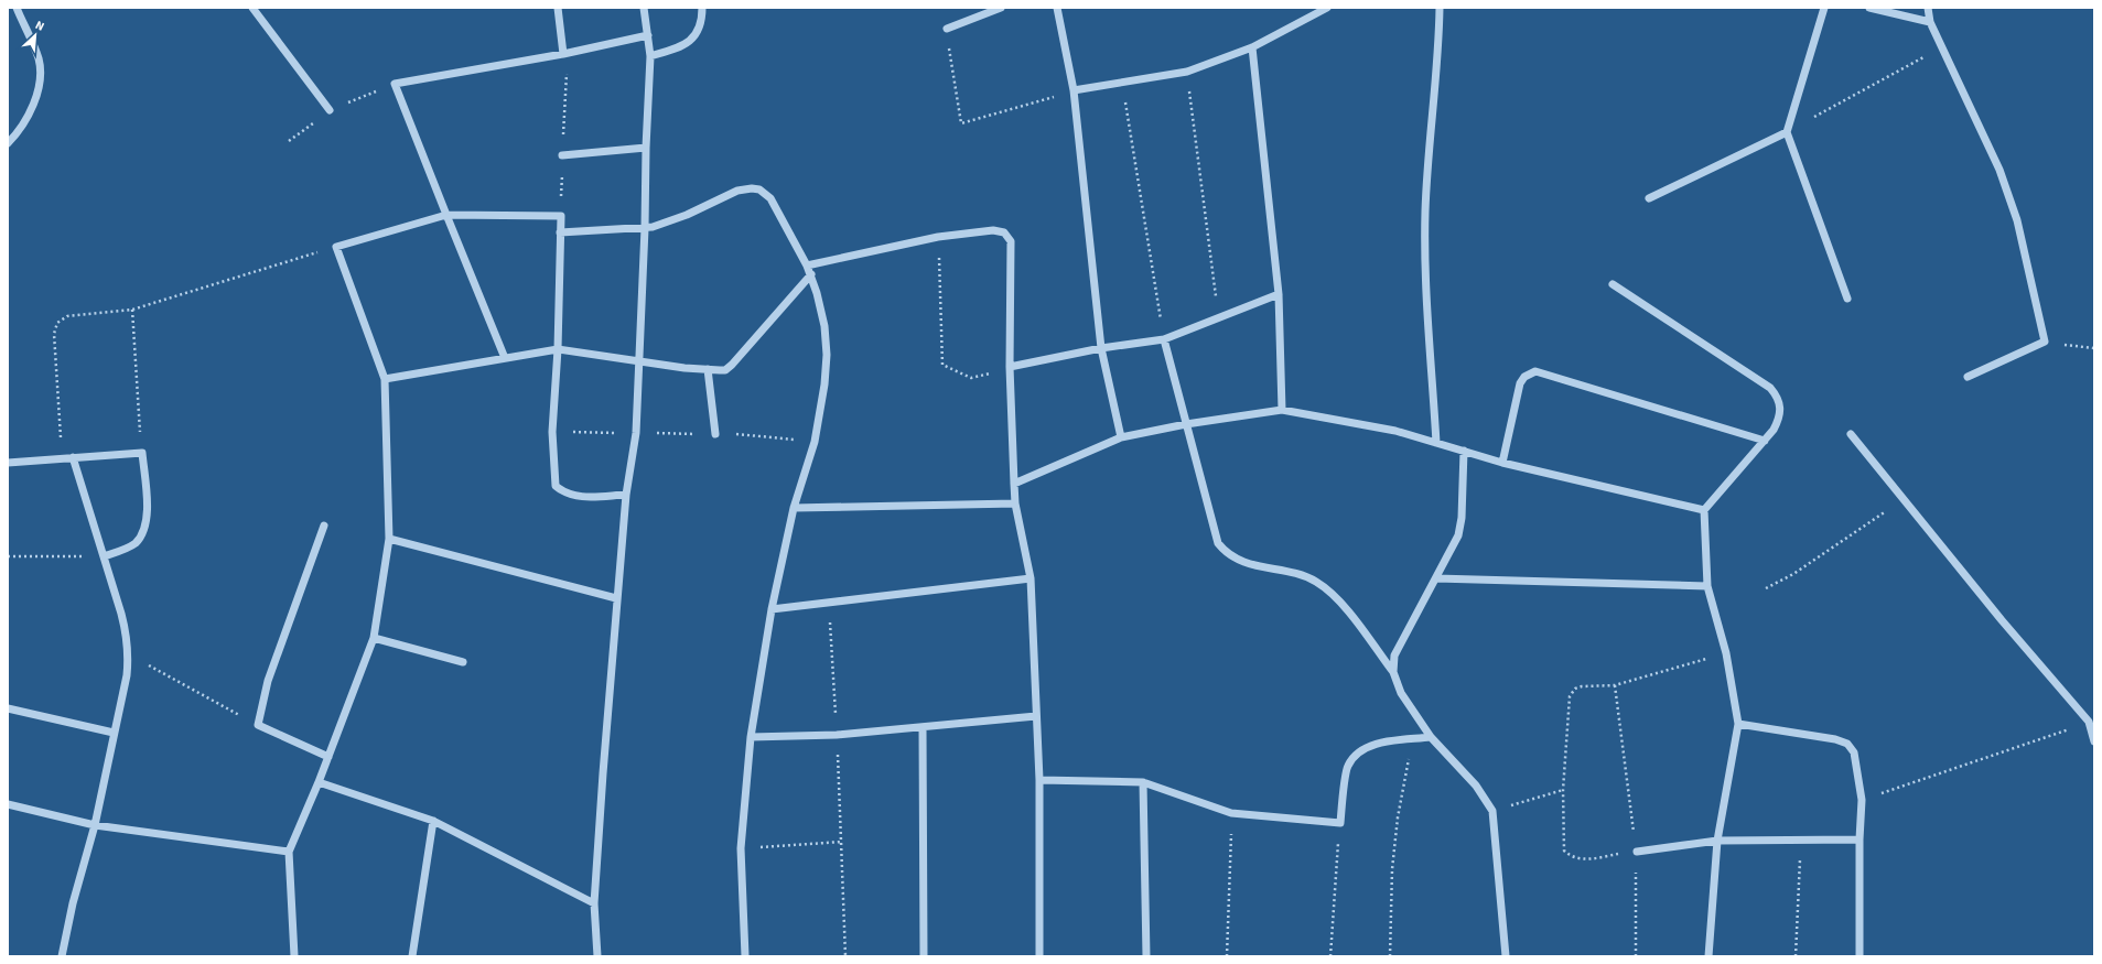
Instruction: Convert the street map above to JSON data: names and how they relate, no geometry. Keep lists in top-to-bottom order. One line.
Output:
{"north":"top right"}
